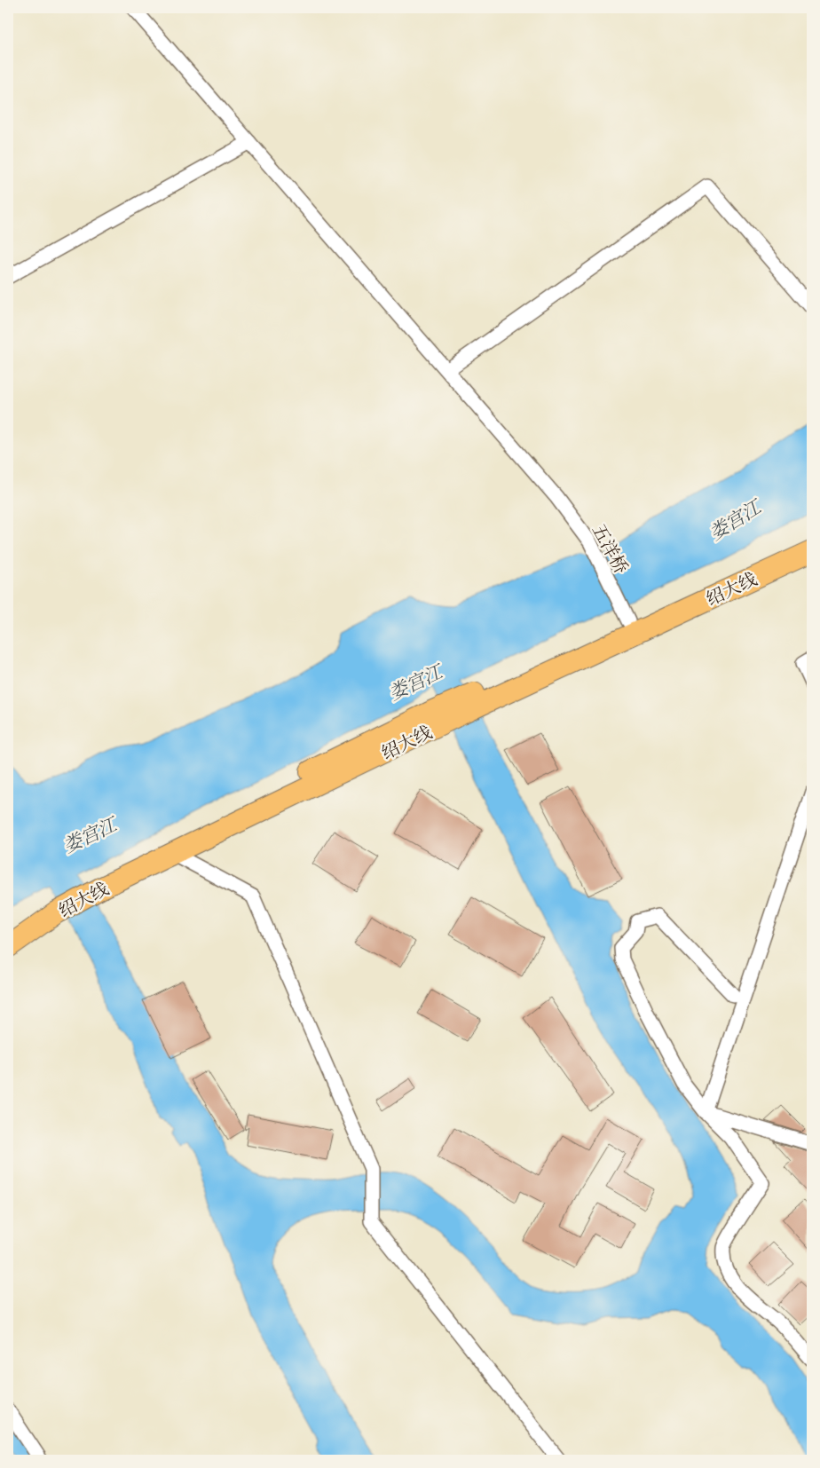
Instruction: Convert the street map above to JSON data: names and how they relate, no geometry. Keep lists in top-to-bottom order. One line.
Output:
{"streets":{"main road":["绍大线"],"street":["五洋桥"]},"crossings":[["五洋桥","绍大线"]],"water":["娄宫江"]}
